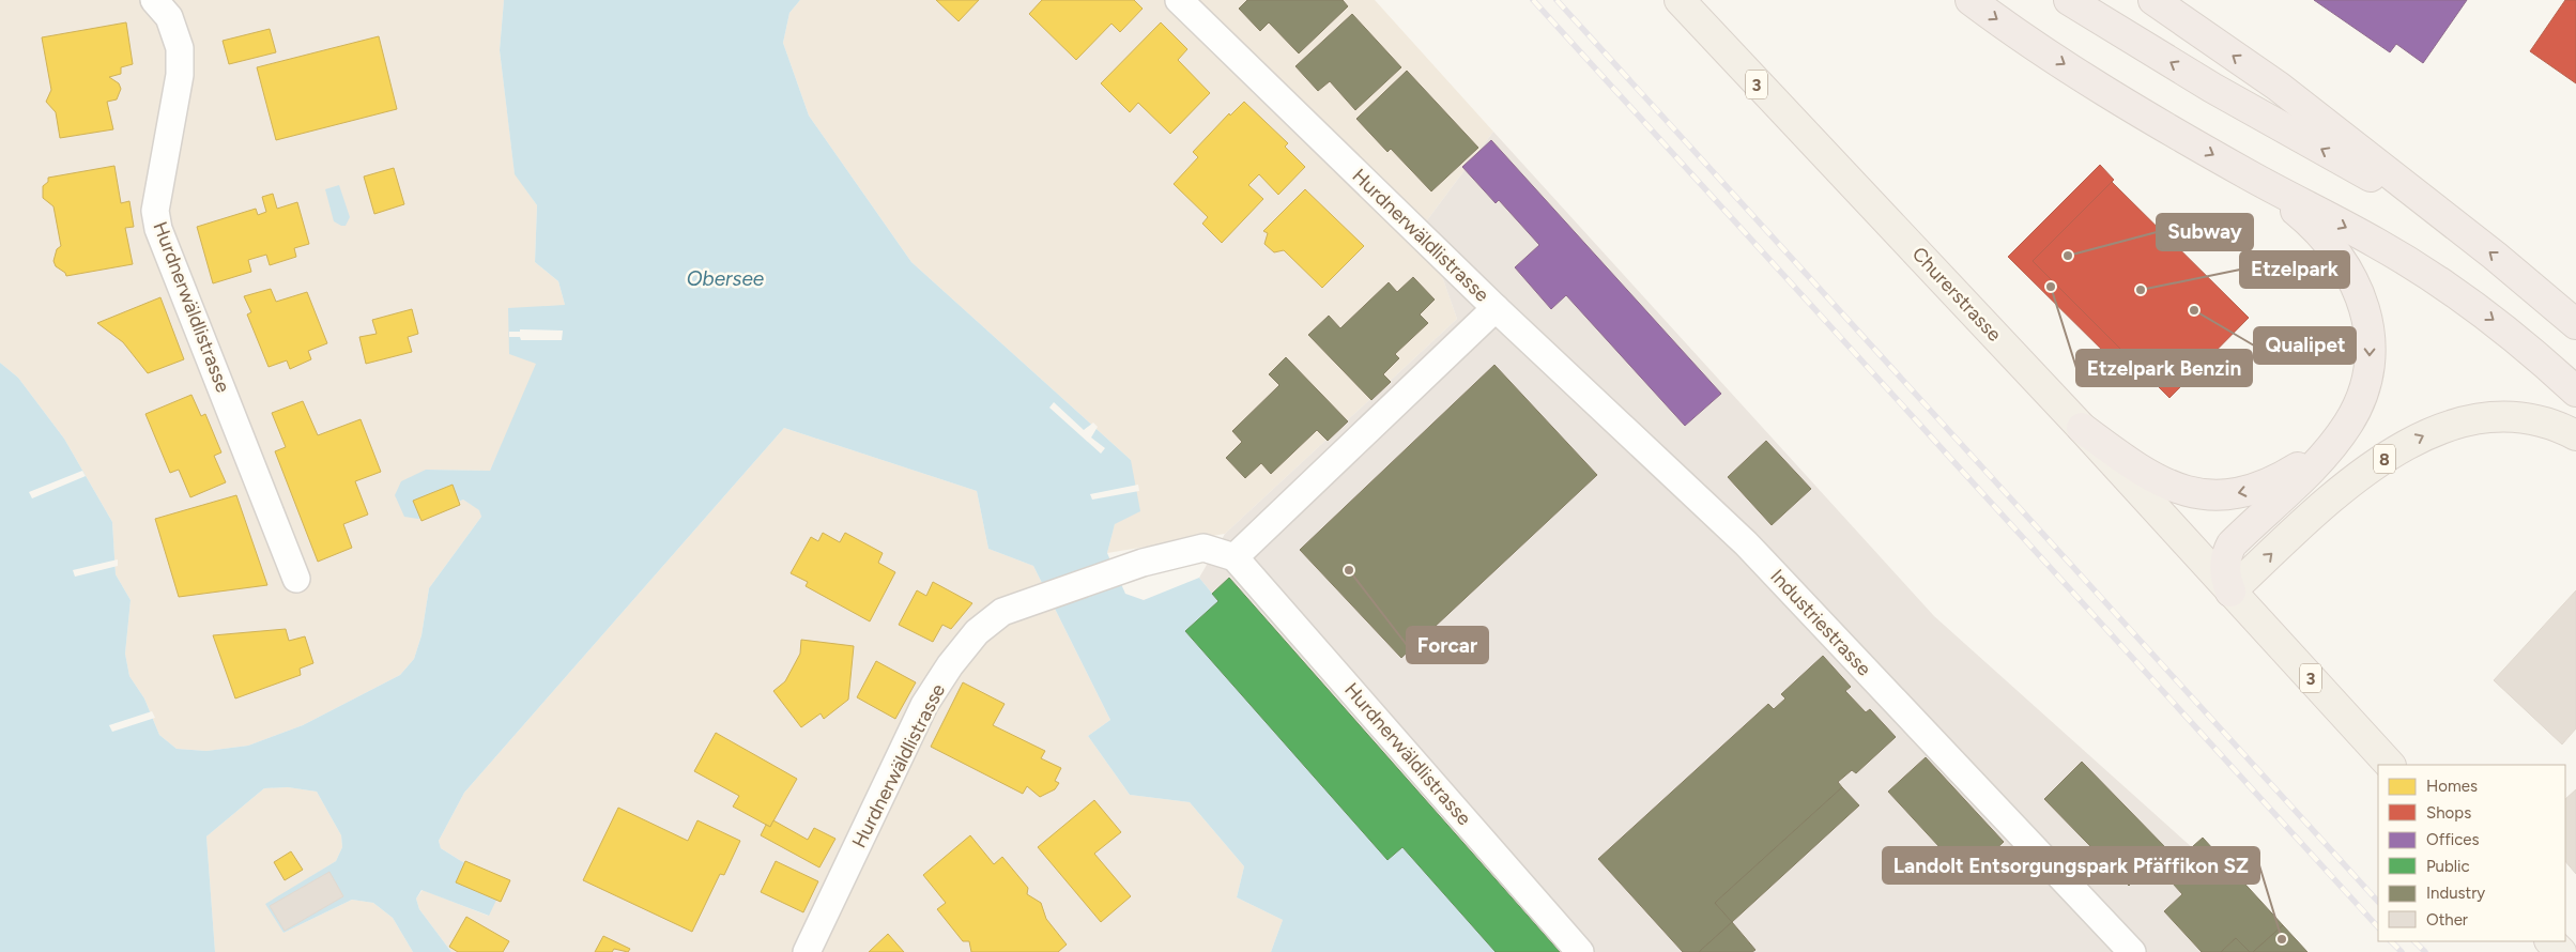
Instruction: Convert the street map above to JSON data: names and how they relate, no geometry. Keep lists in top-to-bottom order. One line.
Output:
{"streets":{"main road":["3","Churerstrasse","8"],"street":["Hurdnerwäldlistrasse","Industriestrasse"]},"crossings":[["3","Churerstrasse"],["3","8"],["Hurdnerwäldlistrasse","Industriestrasse"],["Churerstrasse","8"]],"water":["Obersee"],"places":["Subway","Etzelpark Benzin","Etzelpark","Qualipet","Forcar","Landolt Entsorgungspark Pfäffikon SZ"],"legend":["Homes","Shops","Offices","Public","Industry","Other"]}
